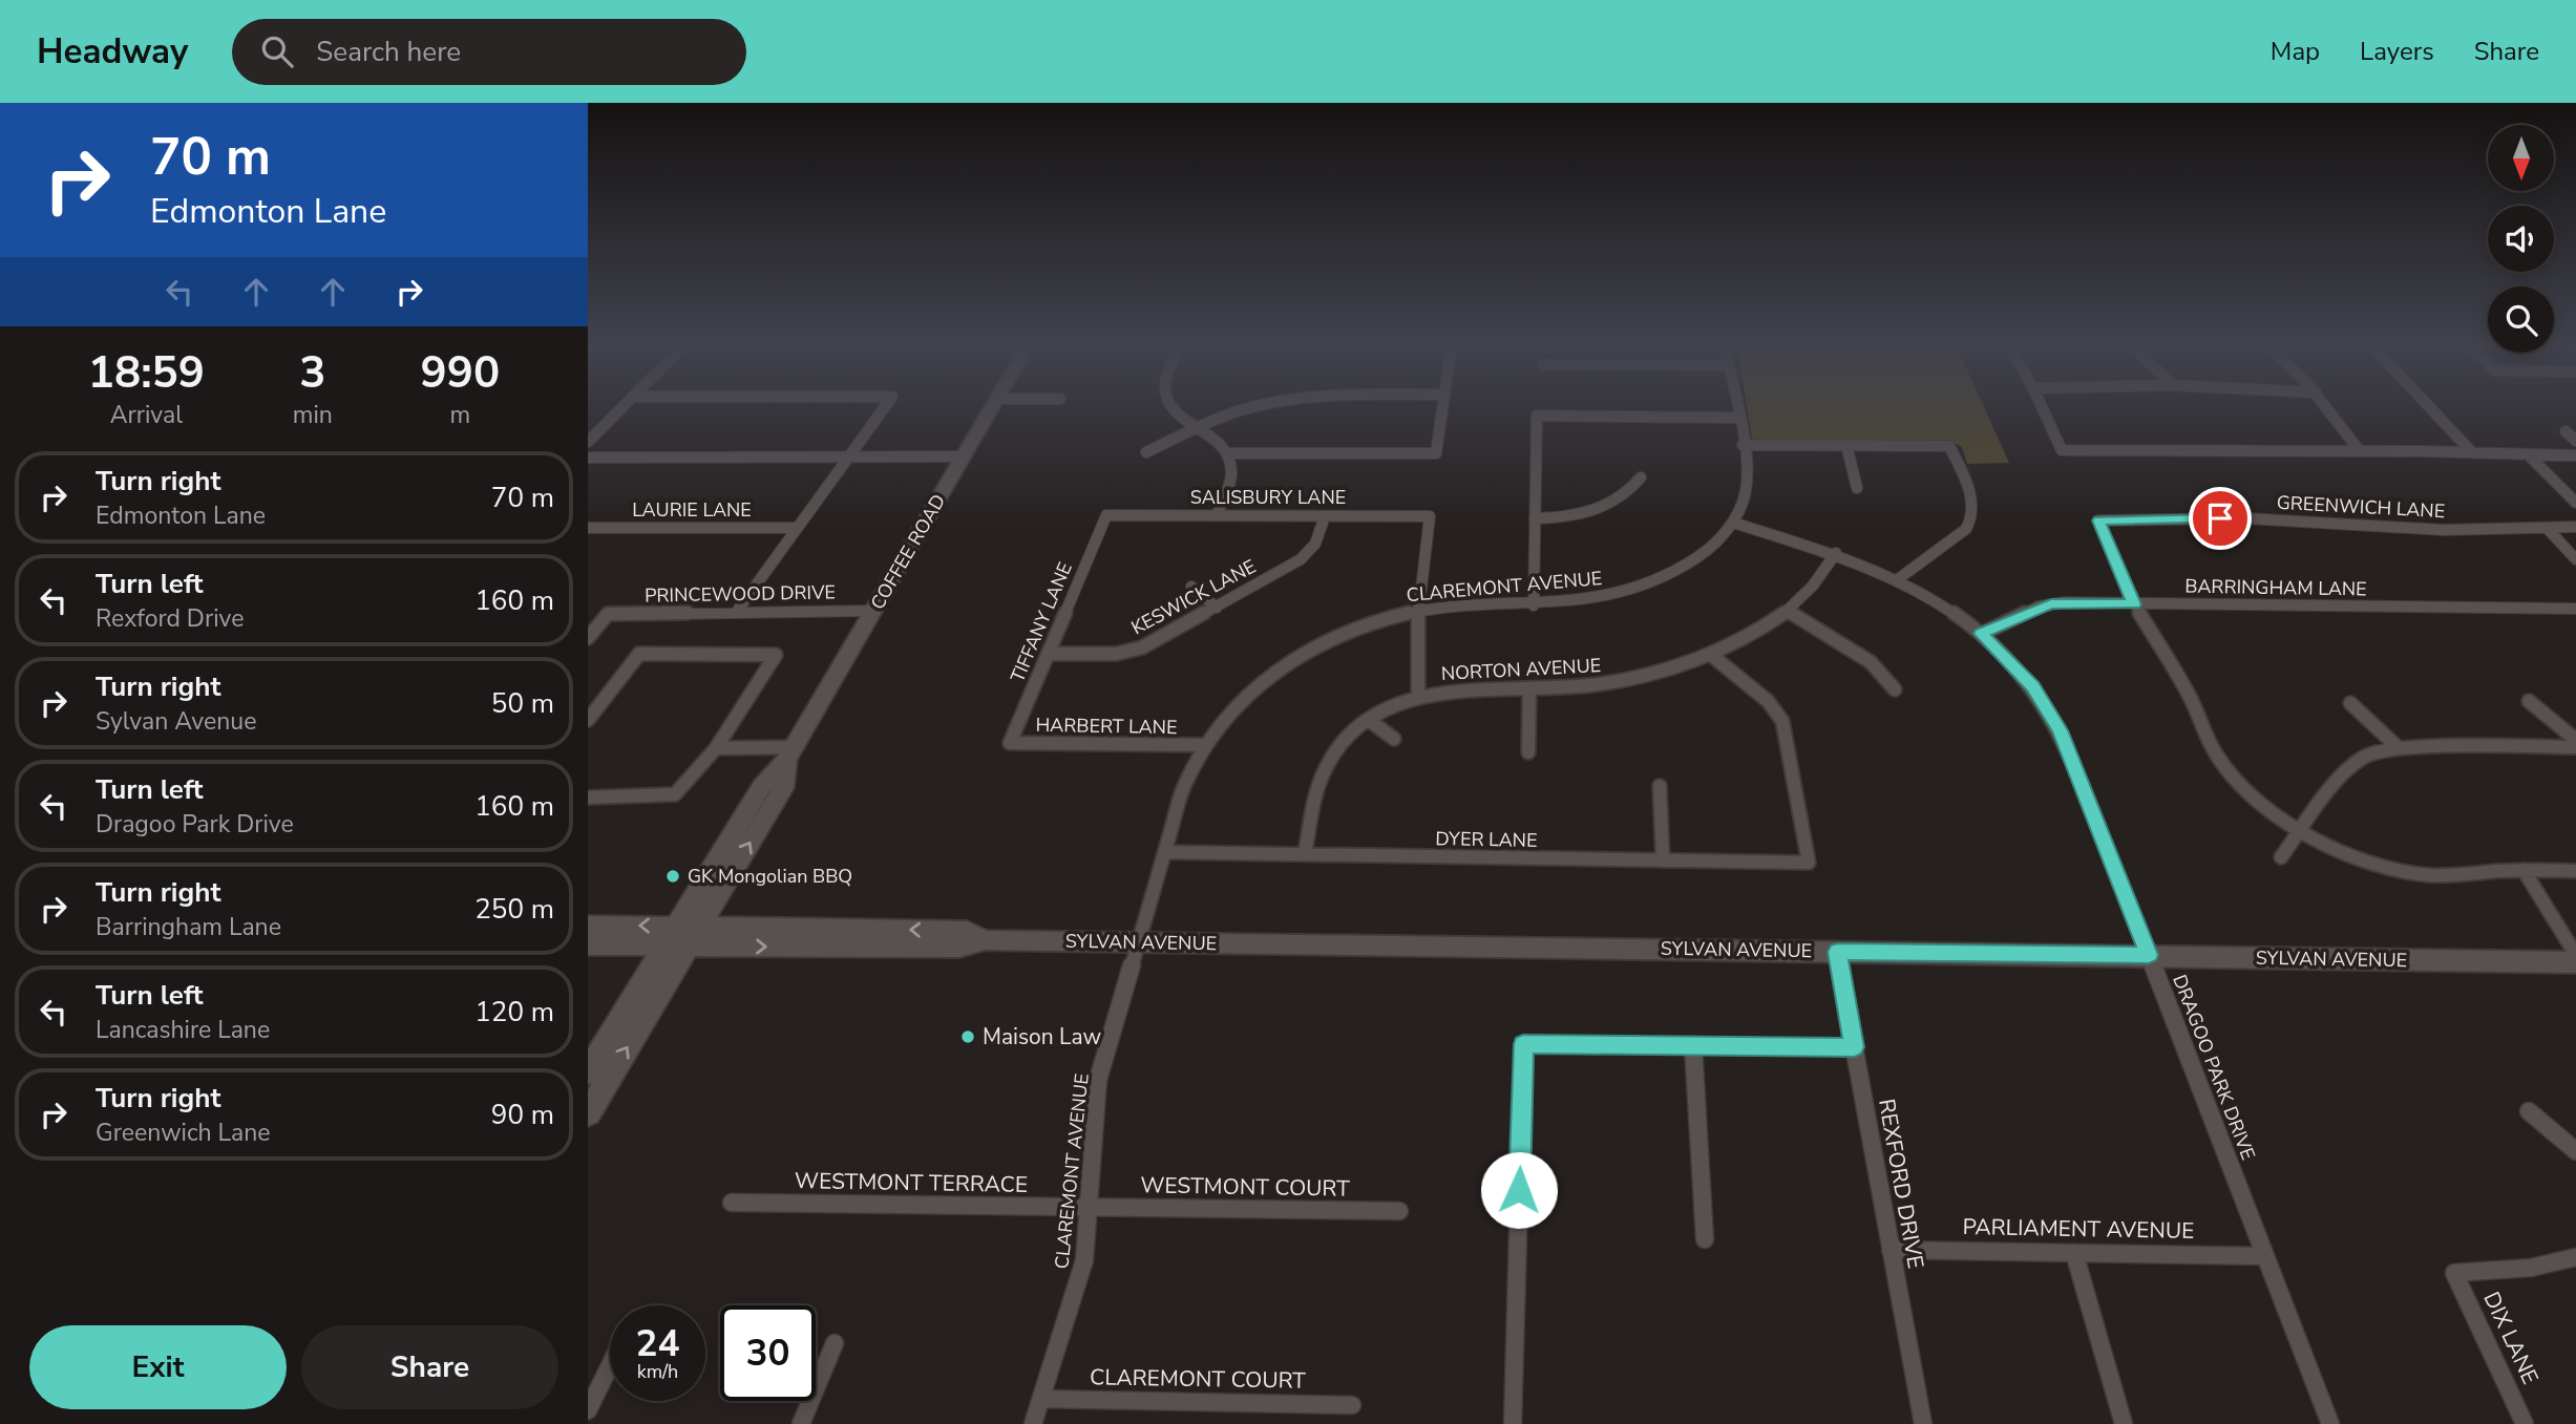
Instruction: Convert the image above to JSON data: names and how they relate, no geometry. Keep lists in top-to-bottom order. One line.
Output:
{"streets":{"main road":["COFFEE ROAD","SYLVAN AVENUE"],"street":["SALISBURY LANE","GREENWICH LANE","LAURIE LANE","CLAREMONT AVENUE","BARRINGHAM LANE","PRINCEWOOD DRIVE","KESWICK LANE","TIFFANY LANE","NORTON AVENUE","HARBERT LANE","DYER LANE","DRAGOO PARK DRIVE","WESTMONT TERRACE","REXFORD DRIVE","WESTMONT COURT","PARLIAMENT AVENUE","DIX LANE","CLAREMONT COURT"]},"crossings":[["SALISBURY LANE","CLAREMONT AVENUE"],["SALISBURY LANE","KESWICK LANE"],["SALISBURY LANE","TIFFANY LANE"],["GREENWICH LANE","BARRINGHAM LANE"],["COFFEE ROAD","PRINCEWOOD DRIVE"],["COFFEE ROAD","SYLVAN AVENUE"],["CLAREMONT AVENUE","HARBERT LANE"],["CLAREMONT AVENUE","DYER LANE"],["CLAREMONT AVENUE","SYLVAN AVENUE"],["CLAREMONT AVENUE","DRAGOO PARK DRIVE"],["CLAREMONT AVENUE","WESTMONT TERRACE"],["CLAREMONT AVENUE","WESTMONT COURT"],["CLAREMONT AVENUE","CLAREMONT COURT"],["BARRINGHAM LANE","DRAGOO PARK DRIVE"],["KESWICK LANE","TIFFANY LANE"],["TIFFANY LANE","HARBERT LANE"],["NORTON AVENUE","DYER LANE"],["NORTON AVENUE","DRAGOO PARK DRIVE"],["SYLVAN AVENUE","DRAGOO PARK DRIVE"],["SYLVAN AVENUE","REXFORD DRIVE"],["DRAGOO PARK DRIVE","PARLIAMENT AVENUE"],["WESTMONT TERRACE","WESTMONT COURT"],["REXFORD DRIVE","PARLIAMENT AVENUE"]],"places":["GK Mongolian BBQ","Maison Law"],"north":"bottom","page":{"header":"Headway","search":"Search here","nav":["Map","Layers","Share"],"turn":["70 m","Edmonton Lane"],"eta":["18:59","Arrival","3","min","990","m"],"list":[{"name":"Turn right","note":"Edmonton Lane","value":"70 m"},{"name":"Turn left","note":"Rexford Drive","value":"160 m"},{"name":"Turn right","note":"Sylvan Avenue","value":"50 m"},{"name":"Turn left","note":"Dragoo Park Drive","value":"160 m"},{"name":"Turn right","note":"Barringham Lane","value":"250 m"},{"name":"Turn left","note":"Lancashire Lane","value":"120 m"},{"name":"Turn right","note":"Greenwich Lane","value":"90 m"}],"speed":"24 km/h","limit":"30","buttons":["Exit","Share"]}}
